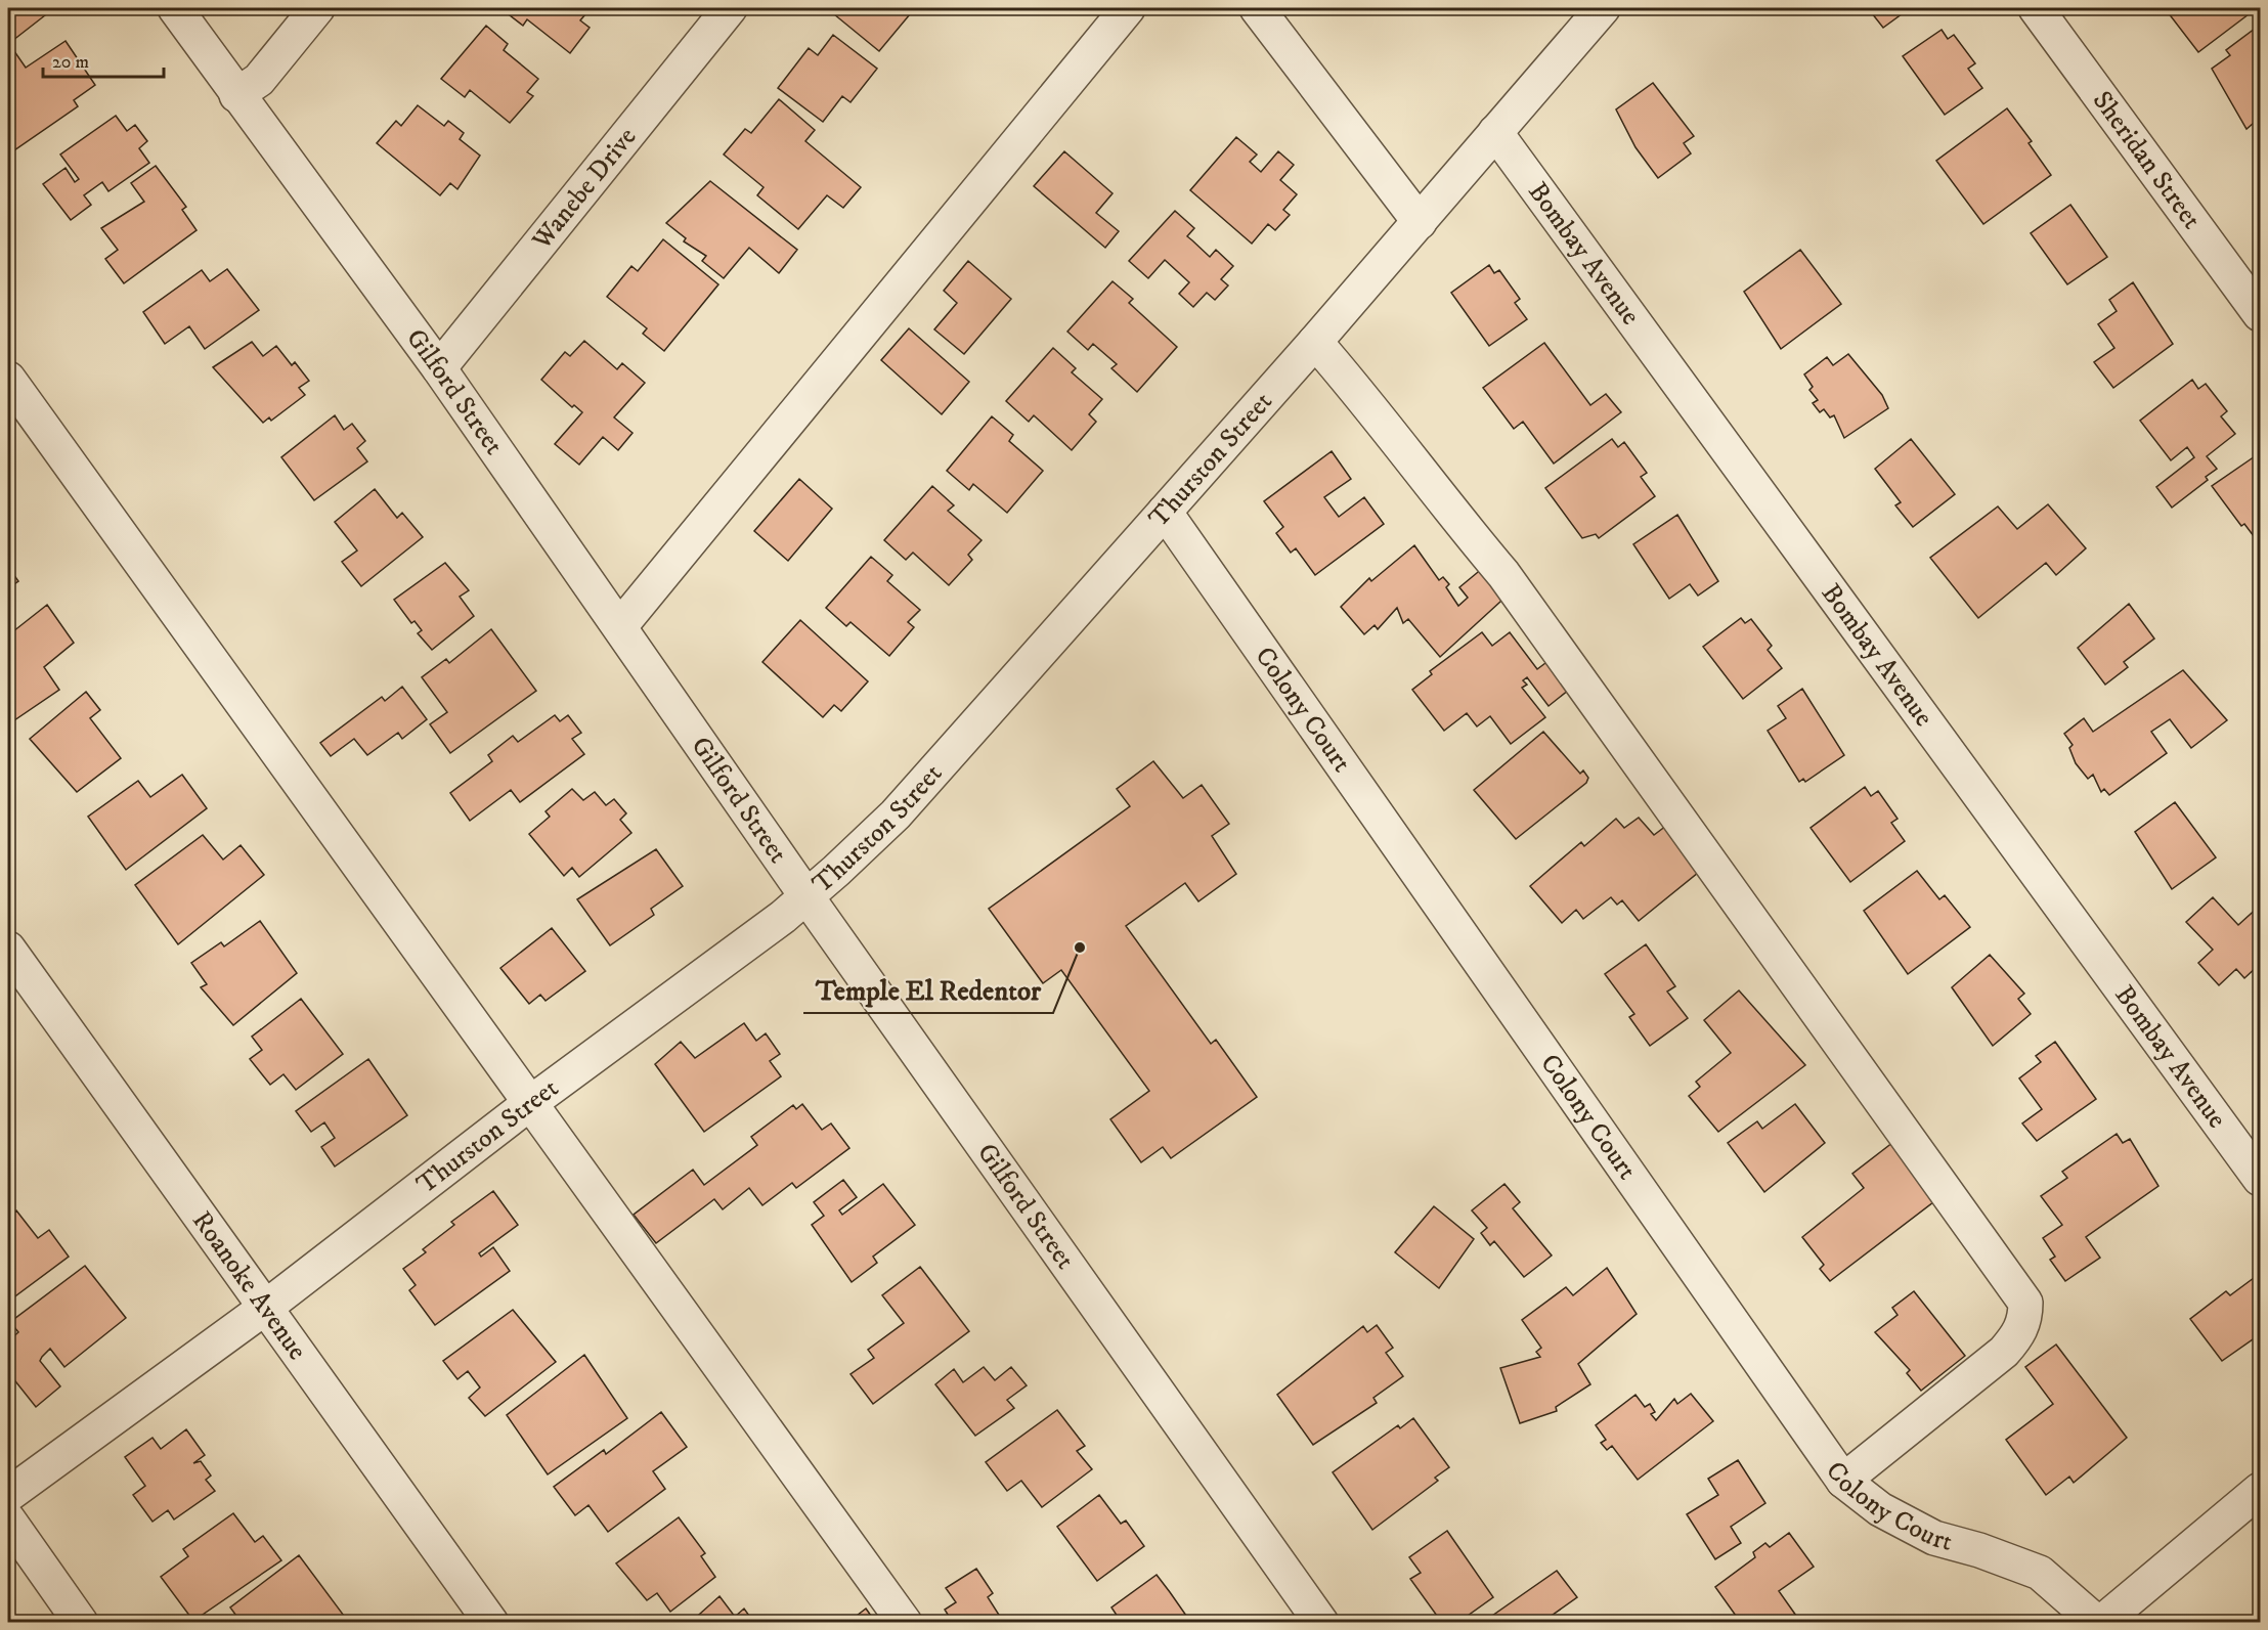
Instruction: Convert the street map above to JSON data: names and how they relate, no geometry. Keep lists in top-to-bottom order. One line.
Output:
{"streets":{"street":["Sheridan Street","Wanebe Drive","Bombay Avenue","Gilford Street","Thurston Street","Colony Court","Roanoke Avenue"]},"crossings":[["Wanebe Drive","Gilford Street"],["Bombay Avenue","Thurston Street"],["Gilford Street","Thurston Street"],["Thurston Street","Colony Court"],["Thurston Street","Roanoke Avenue"]],"places":["Temple El Redentor"],"scale_bar":"20 m"}
